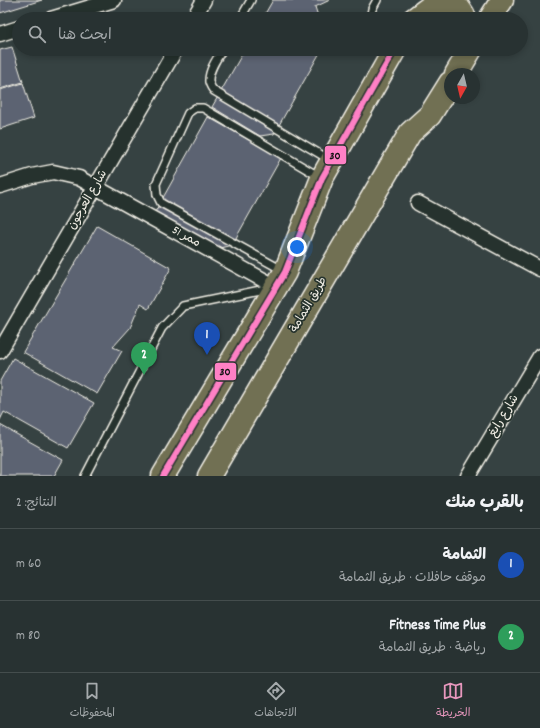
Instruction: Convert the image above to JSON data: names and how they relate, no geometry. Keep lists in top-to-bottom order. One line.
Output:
{"streets":{"main road":["طريق الثمامة"],"street":["شارع العرجون","ممر 51","شارع رابغ"]},"crossings":[["شارع العرجون","ممر 51"]],"lines":["transit line 30"],"north":"bottom","page":{"search":"ابحث هنا","pins":["1","2"],"heading":["بالقرب منك","النتائج: 2"],"list":[{"mark":"1","name":"الثمامة","note":"موقف حافلات · طريق الثمامة","value":"60 m"},{"mark":"2","name":"Fitness Time Plus","note":"رياضة · طريق الثمامة","value":"80 m"}],"nav":["الخريطة","الاتجاهات","المحفوظات"]}}
